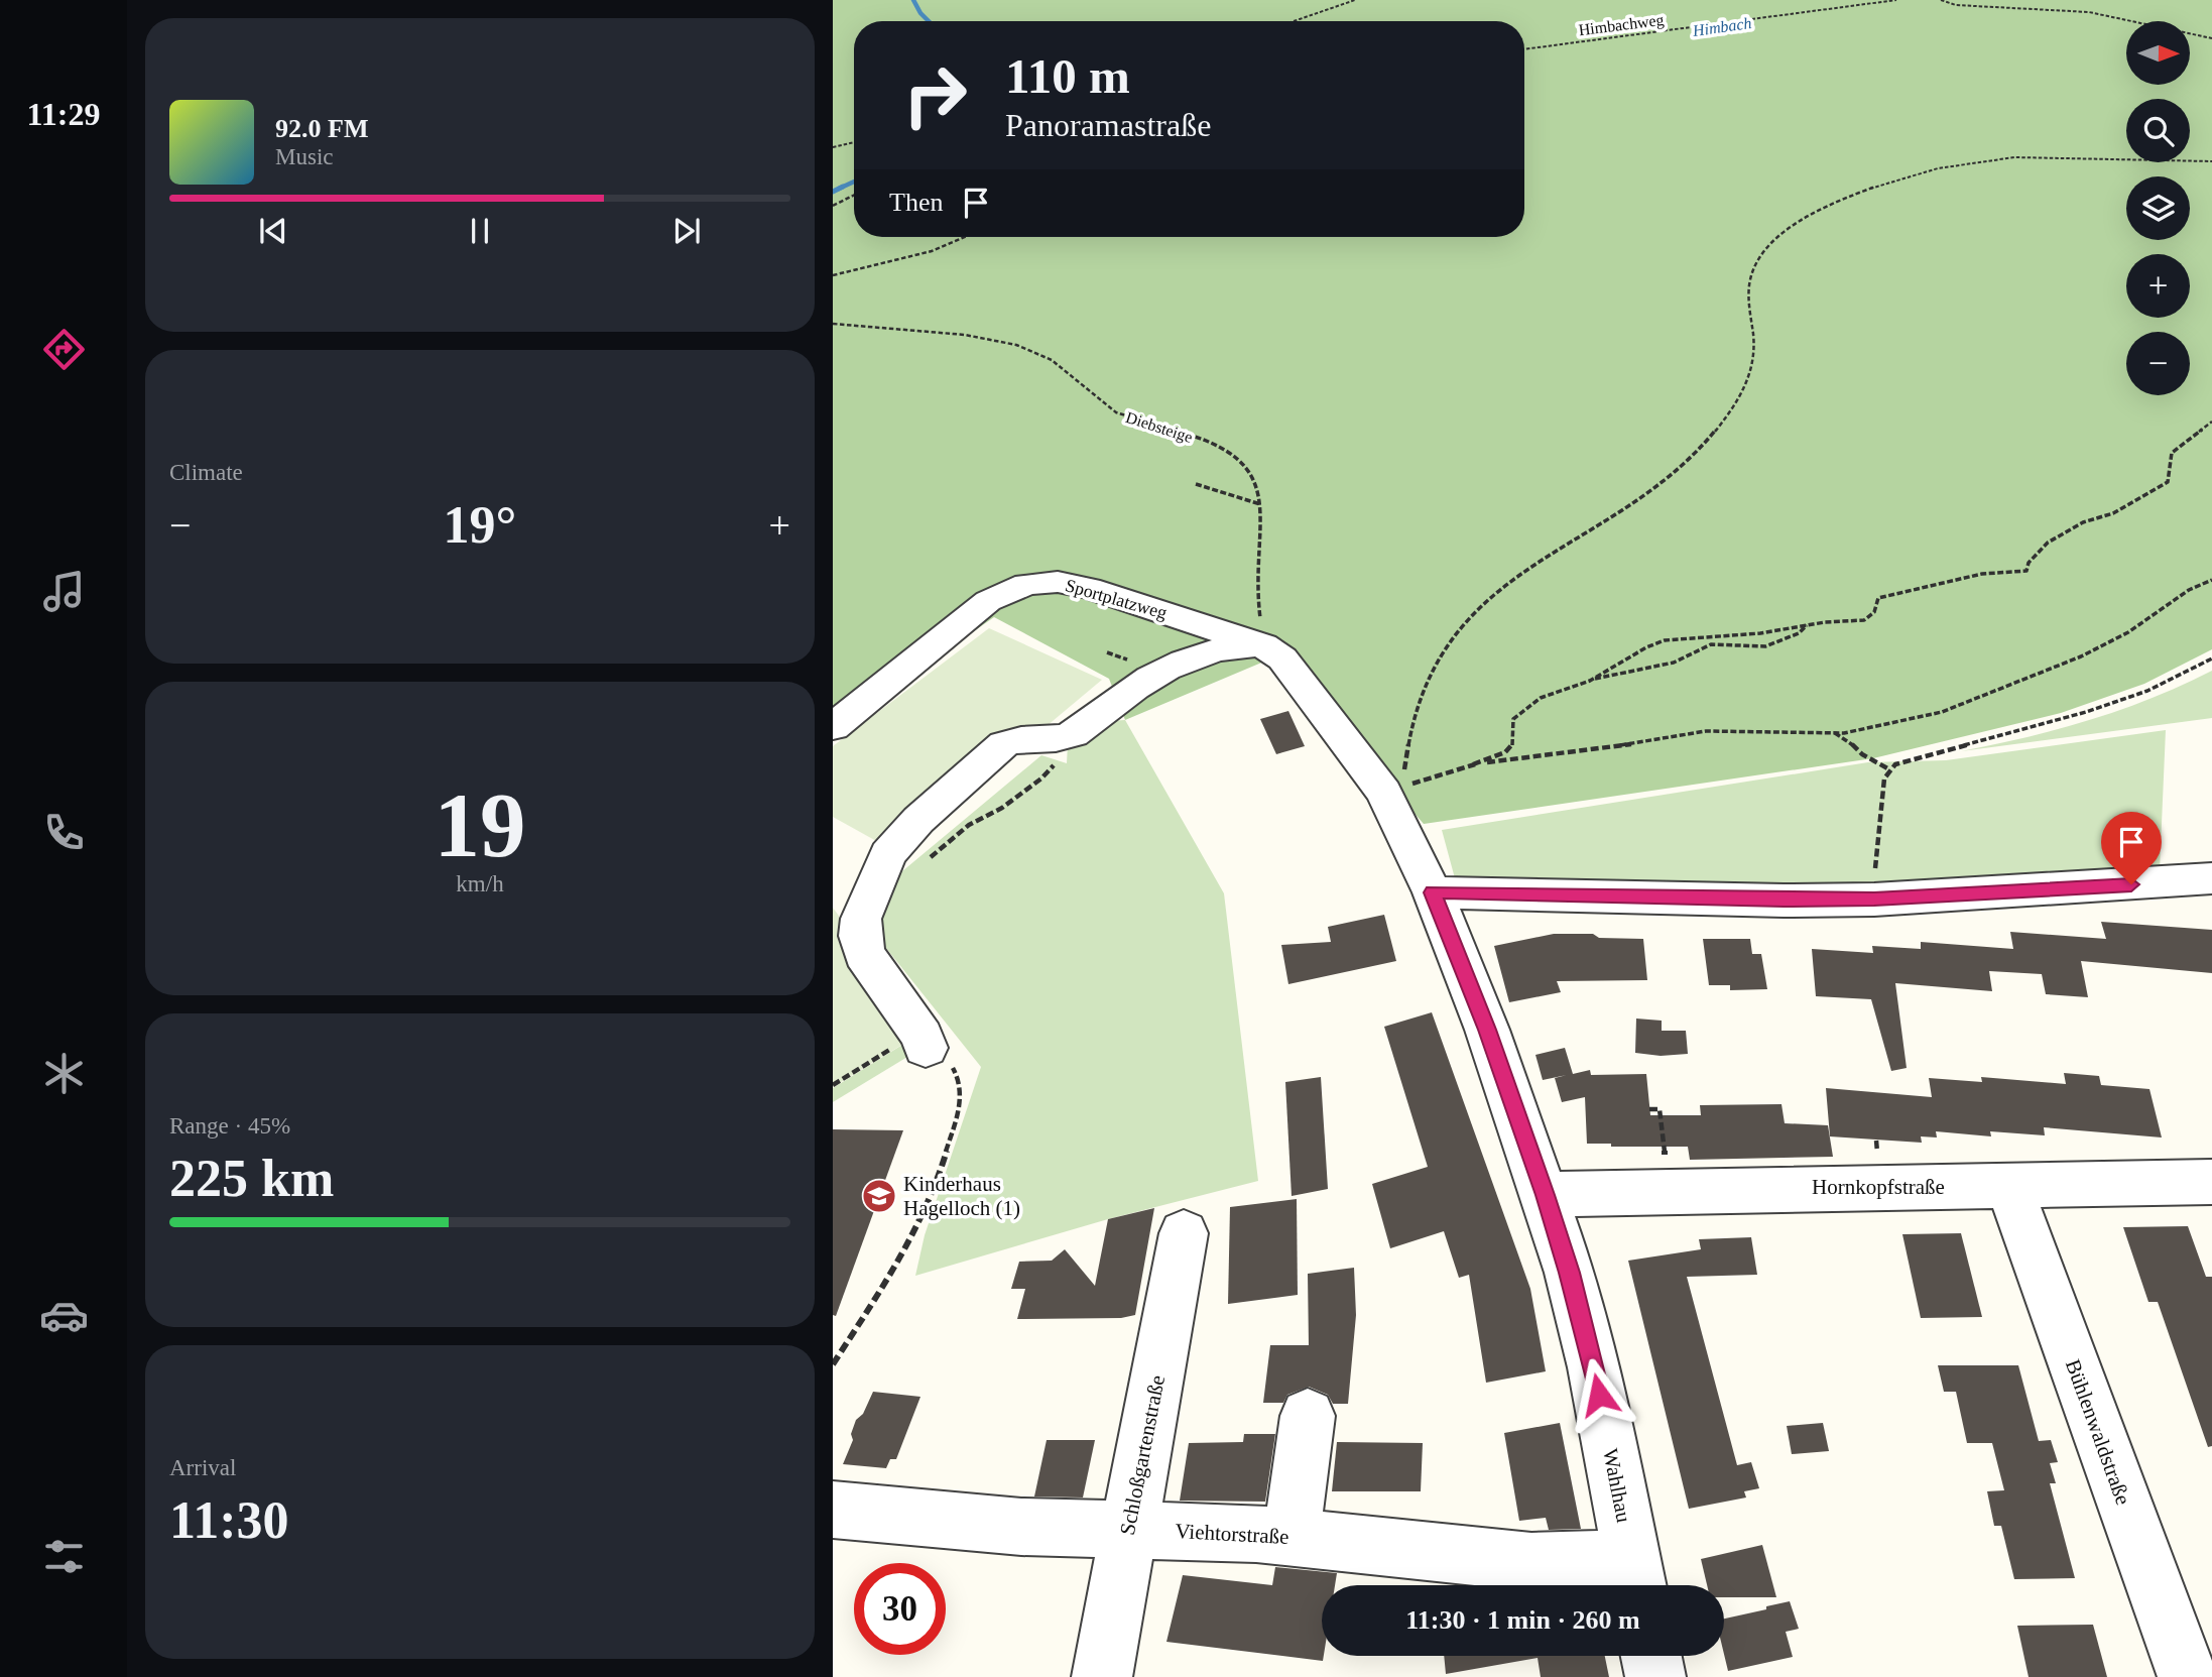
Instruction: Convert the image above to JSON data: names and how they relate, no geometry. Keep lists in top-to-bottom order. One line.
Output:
{"streets":{"street":["Sportplatzweg","Hornkopfstraße","Bühlenwaldstraße","Schloßgartenstraße","Wahlhau","Viehtorstraße"],"path":["Himbachweg","Diebsteige"]},"crossings":[["Diebsteige","Sportplatzweg"],["Hornkopfstraße","Bühlenwaldstraße"],["Hornkopfstraße","Wahlhau"],["Schloßgartenstraße","Viehtorstraße"],["Wahlhau","Viehtorstraße"]],"water":["Himbach"],"places":{"school or university":["Kinderhaus Hagelloch (1)"]},"north":"right","page":{"tabs":"11:29","map_buttons":["+","−"],"turn":["110 m","Panoramastraße"],"song":["92.0 FM","Music"],"then":"Then","tile":["Climate",["19","km/h"],["Range · 45%","225 km"],["Arrival","11:30"]],"heat":["−","19°","+"],"limit":"30","trip":"11:30 · 1 min · 260 m"}}
